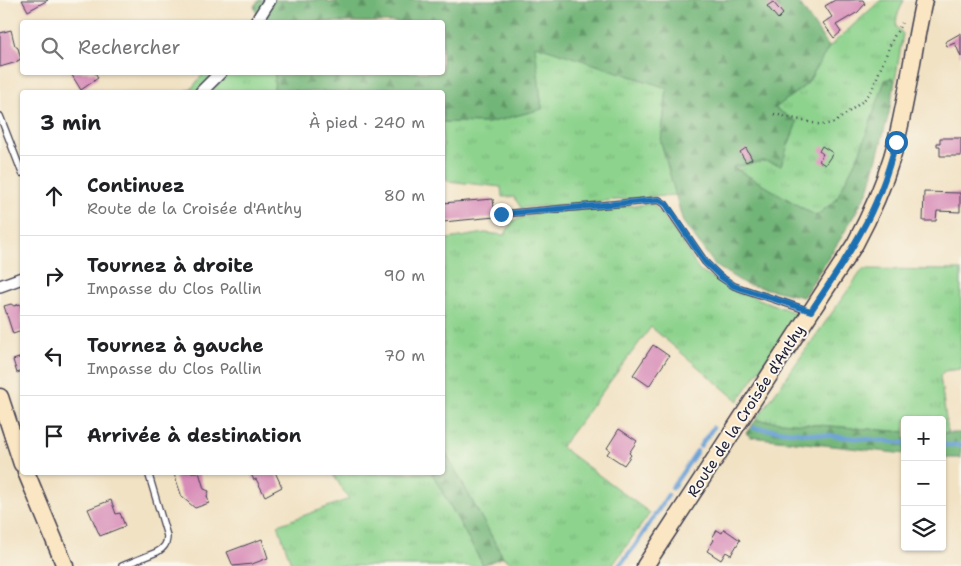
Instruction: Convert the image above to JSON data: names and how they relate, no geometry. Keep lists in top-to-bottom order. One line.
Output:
{"streets":{"street":["Route de la Croisée d'Anthy"]},"page":{"search":"Rechercher","heading":["3 min","À pied · 240 m"],"list":[["Continuez","Route de la Croisée d'Anthy","80 m"],["Tournez à droite","Impasse du Clos Pallin","90 m"],["Tournez à gauche","Impasse du Clos Pallin","70 m"],"Arrivée à destination"],"map_buttons":["+","−"]}}
